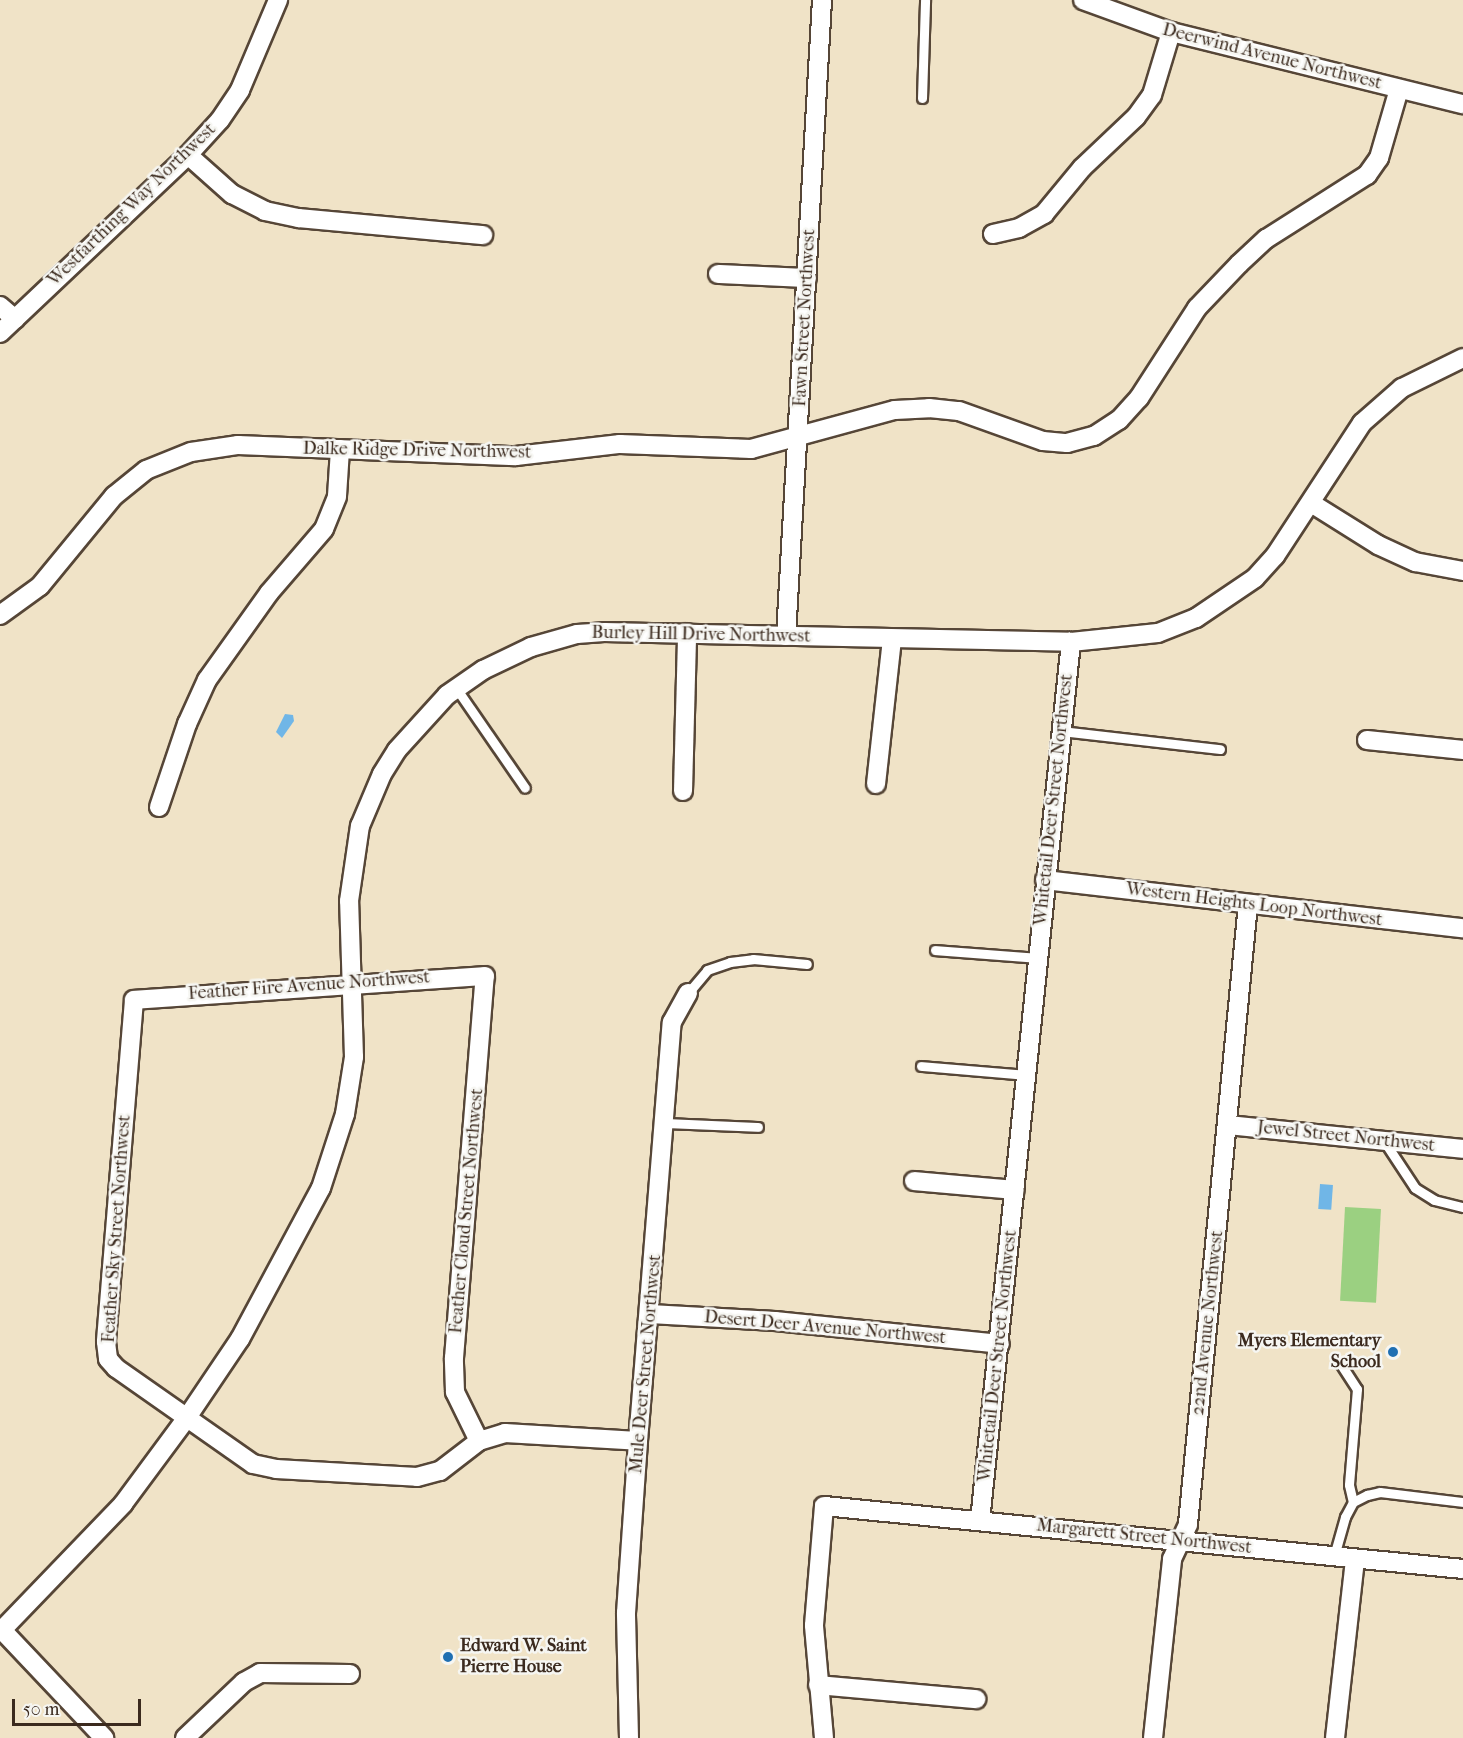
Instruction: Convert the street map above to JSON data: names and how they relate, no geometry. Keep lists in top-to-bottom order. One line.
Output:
{"streets":{"street":["Deerwind Avenue Northwest","Westfarthing Way Northwest","Fawn Street Northwest","Dalke Ridge Drive Northwest","Burley Hill Drive Northwest","Whitetail Deer Street Northwest","Western Heights Loop Northwest","Feather Fire Avenue Northwest","Jewel Street Northwest","Feather Cloud Street Northwest","Feather Sky Street Northwest","22nd Avenue Northwest","Desert Deer Avenue Northwest","Mule Deer Street Northwest","Margarett Street Northwest"]},"crossings":[["Deerwind Avenue Northwest","Dalke Ridge Drive Northwest"],["Fawn Street Northwest","Dalke Ridge Drive Northwest"],["Fawn Street Northwest","Burley Hill Drive Northwest"],["Burley Hill Drive Northwest","Whitetail Deer Street Northwest"],["Burley Hill Drive Northwest","Feather Fire Avenue Northwest"],["Burley Hill Drive Northwest","Feather Sky Street Northwest"],["Whitetail Deer Street Northwest","Western Heights Loop Northwest"],["Whitetail Deer Street Northwest","Desert Deer Avenue Northwest"],["Whitetail Deer Street Northwest","Margarett Street Northwest"],["Western Heights Loop Northwest","22nd Avenue Northwest"],["Feather Fire Avenue Northwest","Feather Cloud Street Northwest"],["Feather Fire Avenue Northwest","Feather Sky Street Northwest"],["Jewel Street Northwest","22nd Avenue Northwest"],["22nd Avenue Northwest","Margarett Street Northwest"],["Desert Deer Avenue Northwest","Mule Deer Street Northwest"]],"places":["Myers Elementary School","Edward W. Saint Pierre House"],"scale_bar":"50 m"}
